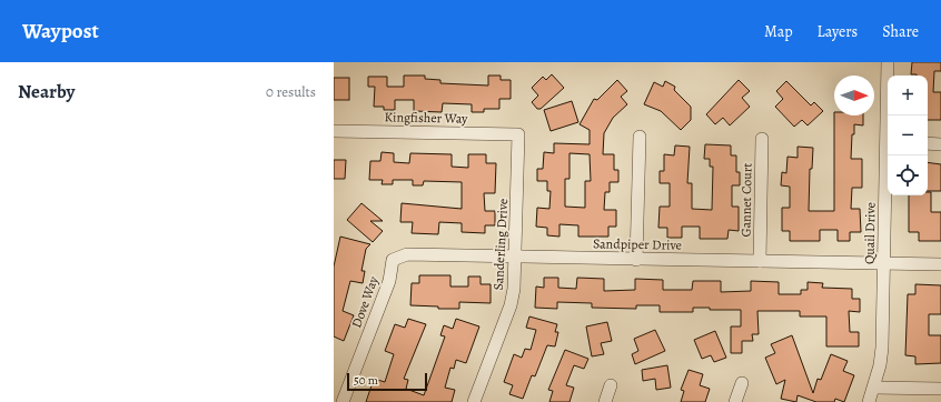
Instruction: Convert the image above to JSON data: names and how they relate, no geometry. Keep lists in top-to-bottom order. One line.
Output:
{"streets":{"street":["Kingfisher Way","Gannet Court","Quail Drive","Sanderling Drive","Sandpiper Drive","Dove Way"]},"crossings":[["Kingfisher Way","Sanderling Drive"],["Gannet Court","Sandpiper Drive"],["Quail Drive","Sandpiper Drive"],["Sanderling Drive","Sandpiper Drive"],["Sandpiper Drive","Dove Way"]],"scale_bar":"50 m","north":"right","page":{"header":"Waypost","nav":["Map","Layers","Share"],"heading":["Nearby","0 results"],"map_buttons":["+","−"],"scale":"50 m"}}
